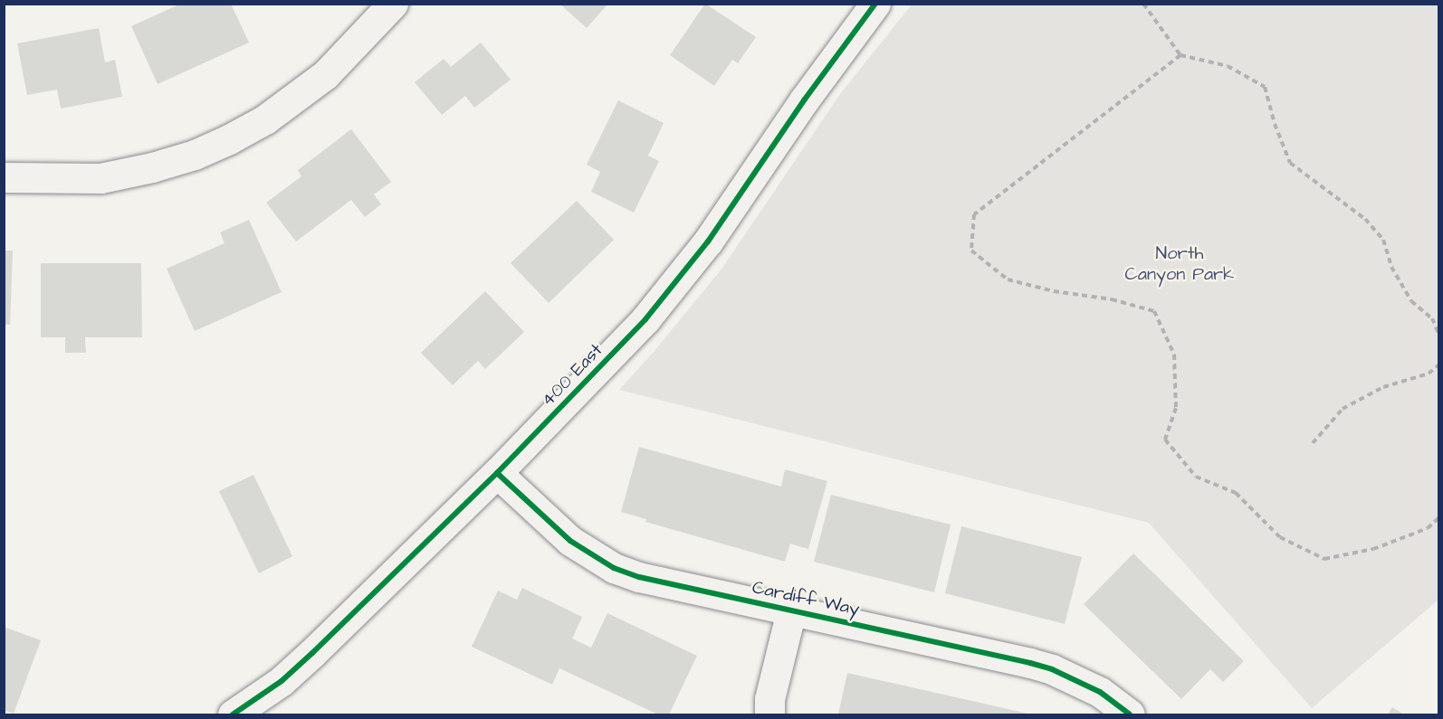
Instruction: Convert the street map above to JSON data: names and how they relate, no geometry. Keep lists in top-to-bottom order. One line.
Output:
{"streets":{"street":["400 East","Cardiff Way"]},"crossings":[["400 East","Cardiff Way"]],"parks":["North Canyon Park"]}
